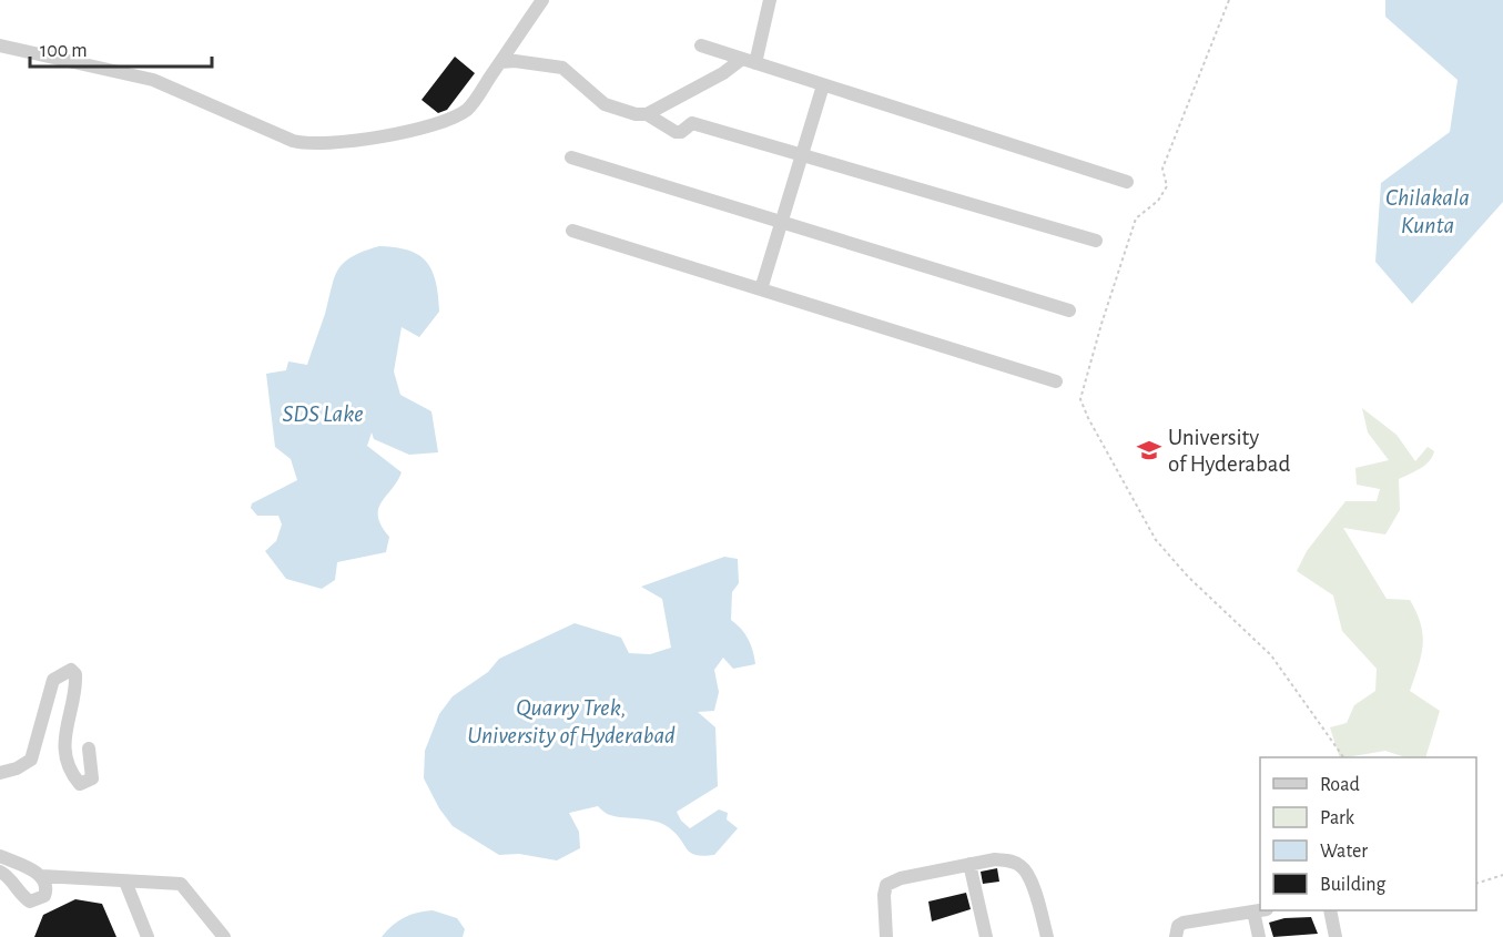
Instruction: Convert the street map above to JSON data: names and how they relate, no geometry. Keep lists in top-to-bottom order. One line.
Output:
{"water":["Chilakala Kunta","SDS Lake","Quarry Trek, University of Hyderabad"],"places":{"school or university":["University of Hyderabad"]},"legend":["Road","Park","Water","Building"],"scale_bar":"100 m"}
